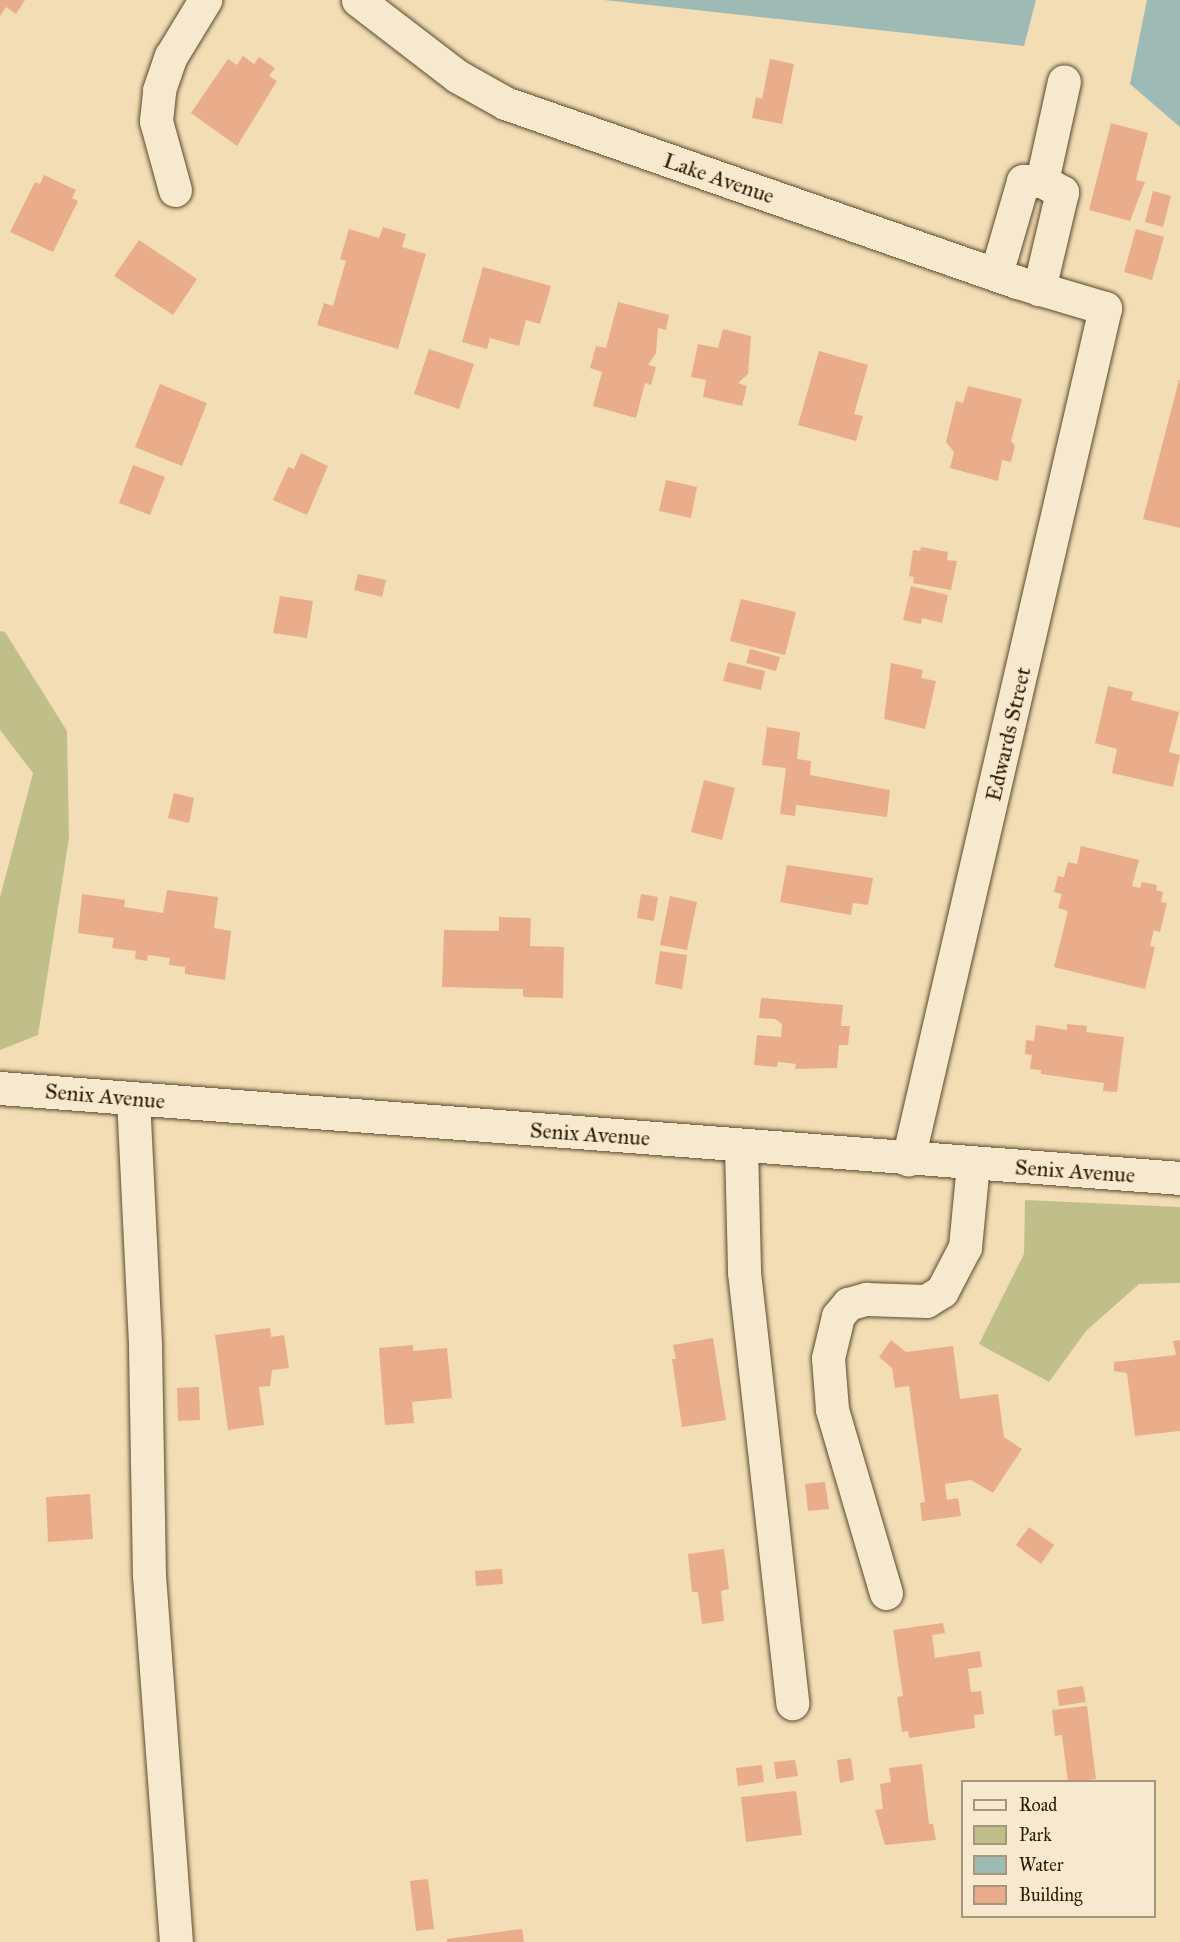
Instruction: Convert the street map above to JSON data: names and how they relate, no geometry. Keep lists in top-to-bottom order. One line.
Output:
{"streets":{"street":["Lake Avenue","Edwards Street","Senix Avenue"]},"crossings":[["Lake Avenue","Edwards Street"],["Edwards Street","Senix Avenue"]],"legend":["Road","Park","Water","Building"]}
